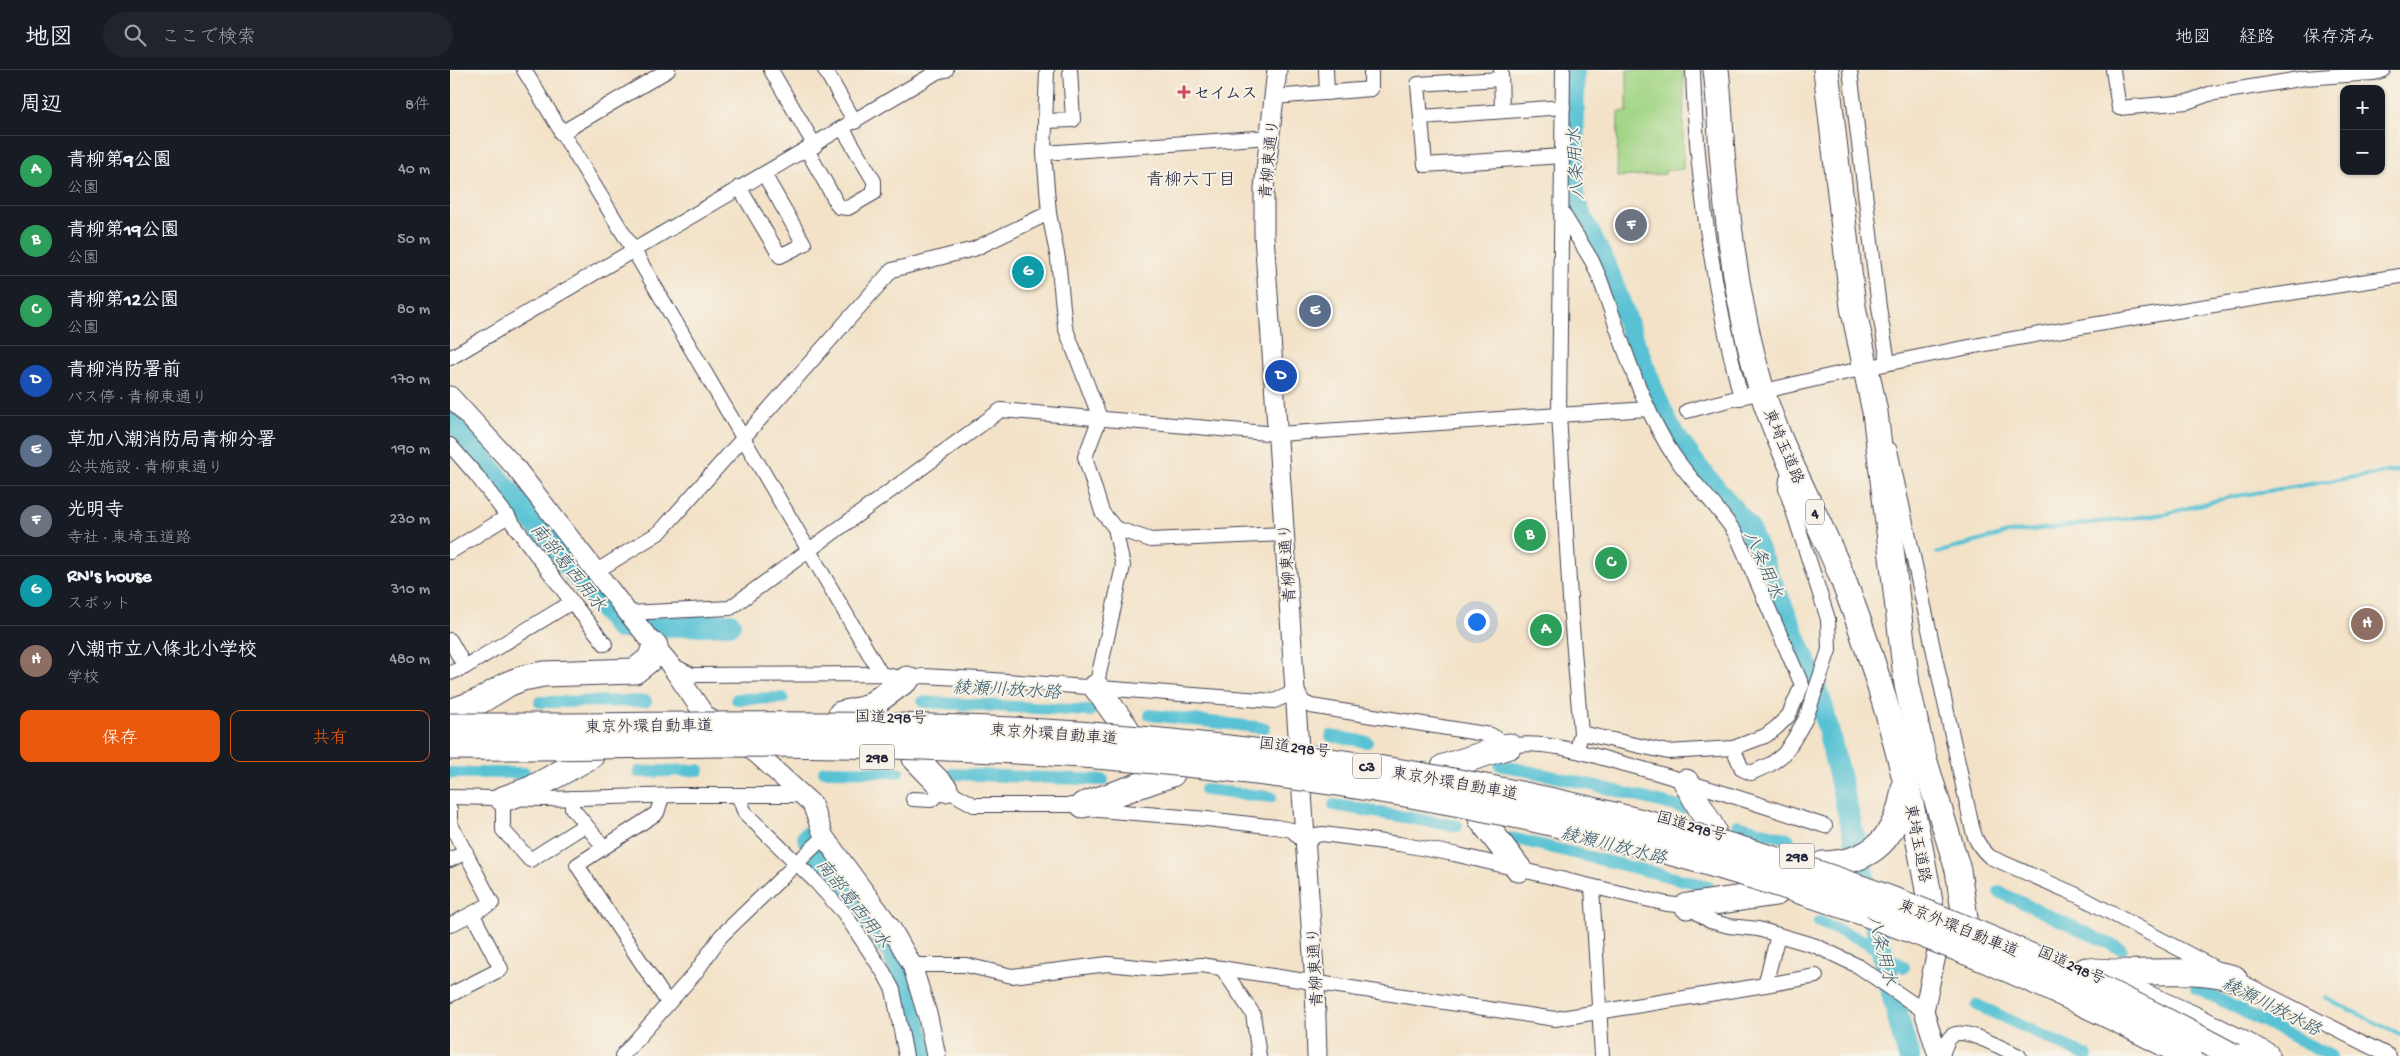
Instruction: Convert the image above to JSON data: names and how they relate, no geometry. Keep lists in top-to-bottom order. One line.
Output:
{"streets":{"highway":["東埼玉道路","4","国道298号","東京外環自動車道","298","C3"],"street":["青柳東通り"]},"crossings":[["青柳東通り","国道298号"],["青柳東通り","298"],["東埼玉道路","国道298号"],["東埼玉道路","298"]],"districts":["青柳六丁目"],"water":["八条用水","南部葛西用水","綾瀬川放水路"],"places":{"health":["セイムス"]},"page":{"header":"地図","search":"ここで検索","nav":["地図","経路","保存済み"],"heading":["周辺","8件"],"map_buttons":["+","−"],"list":[{"mark":"A","name":"青柳第9公園","note":"公園","value":"40 m"},{"mark":"B","name":"青柳第19公園","note":"公園","value":"50 m"},{"mark":"C","name":"青柳第12公園","note":"公園","value":"80 m"},{"mark":"D","name":"青柳消防署前","note":"バス停 · 青柳東通り","value":"170 m"},{"mark":"E","name":"草加八潮消防局青柳分署","note":"公共施設 · 青柳東通り","value":"190 m"},{"mark":"F","name":"光明寺","note":"寺社 · 東埼玉道路","value":"230 m"},{"mark":"G","name":"RN's house","note":"スポット","value":"310 m"},{"mark":"H","name":"八潮市立八條北小学校","note":"学校","value":"480 m"}],"pins":["F","G","E","D","B","C","H","A"],"buttons":["保存","共有"]}}
